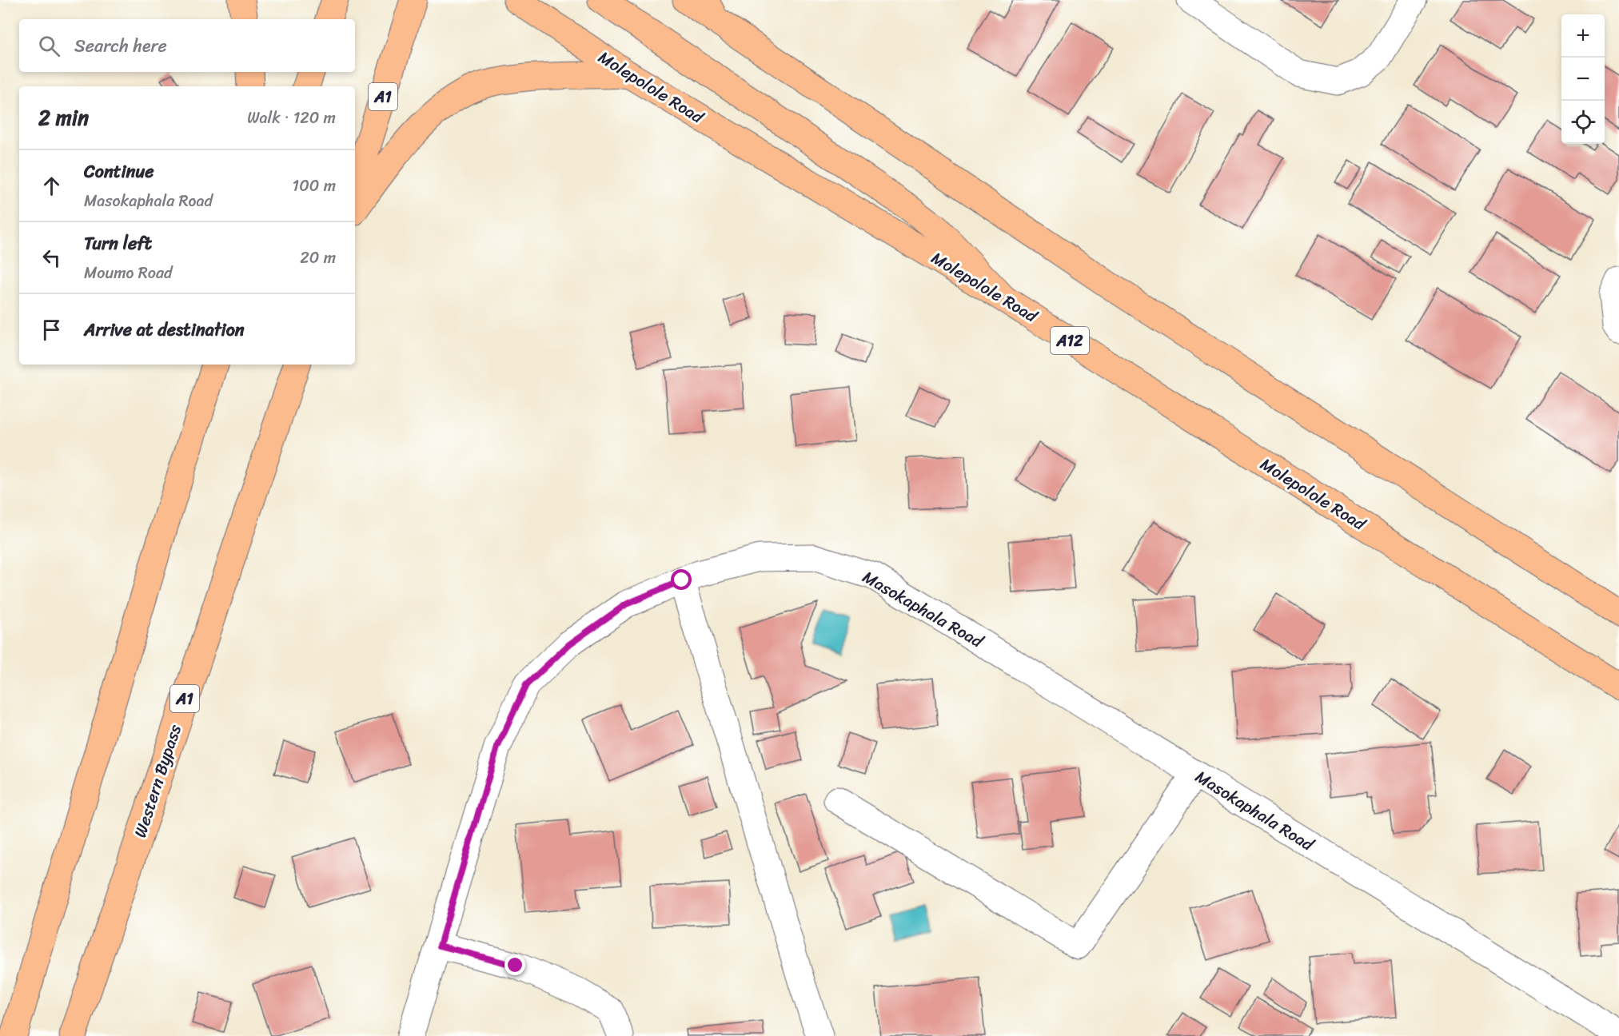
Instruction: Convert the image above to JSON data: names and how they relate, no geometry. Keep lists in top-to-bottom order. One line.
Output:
{"streets":{"main road":["Molepolole Road","A1","A12","Western Bypass"],"street":["Masokaphala Road"]},"page":{"map_buttons":["+","−"],"search":"Search here","heading":["2 min","Walk · 120 m"],"list":[["Continue","Masokaphala Road","100 m"],["Turn left","Moumo Road","20 m"],"Arrive at destination"]}}
